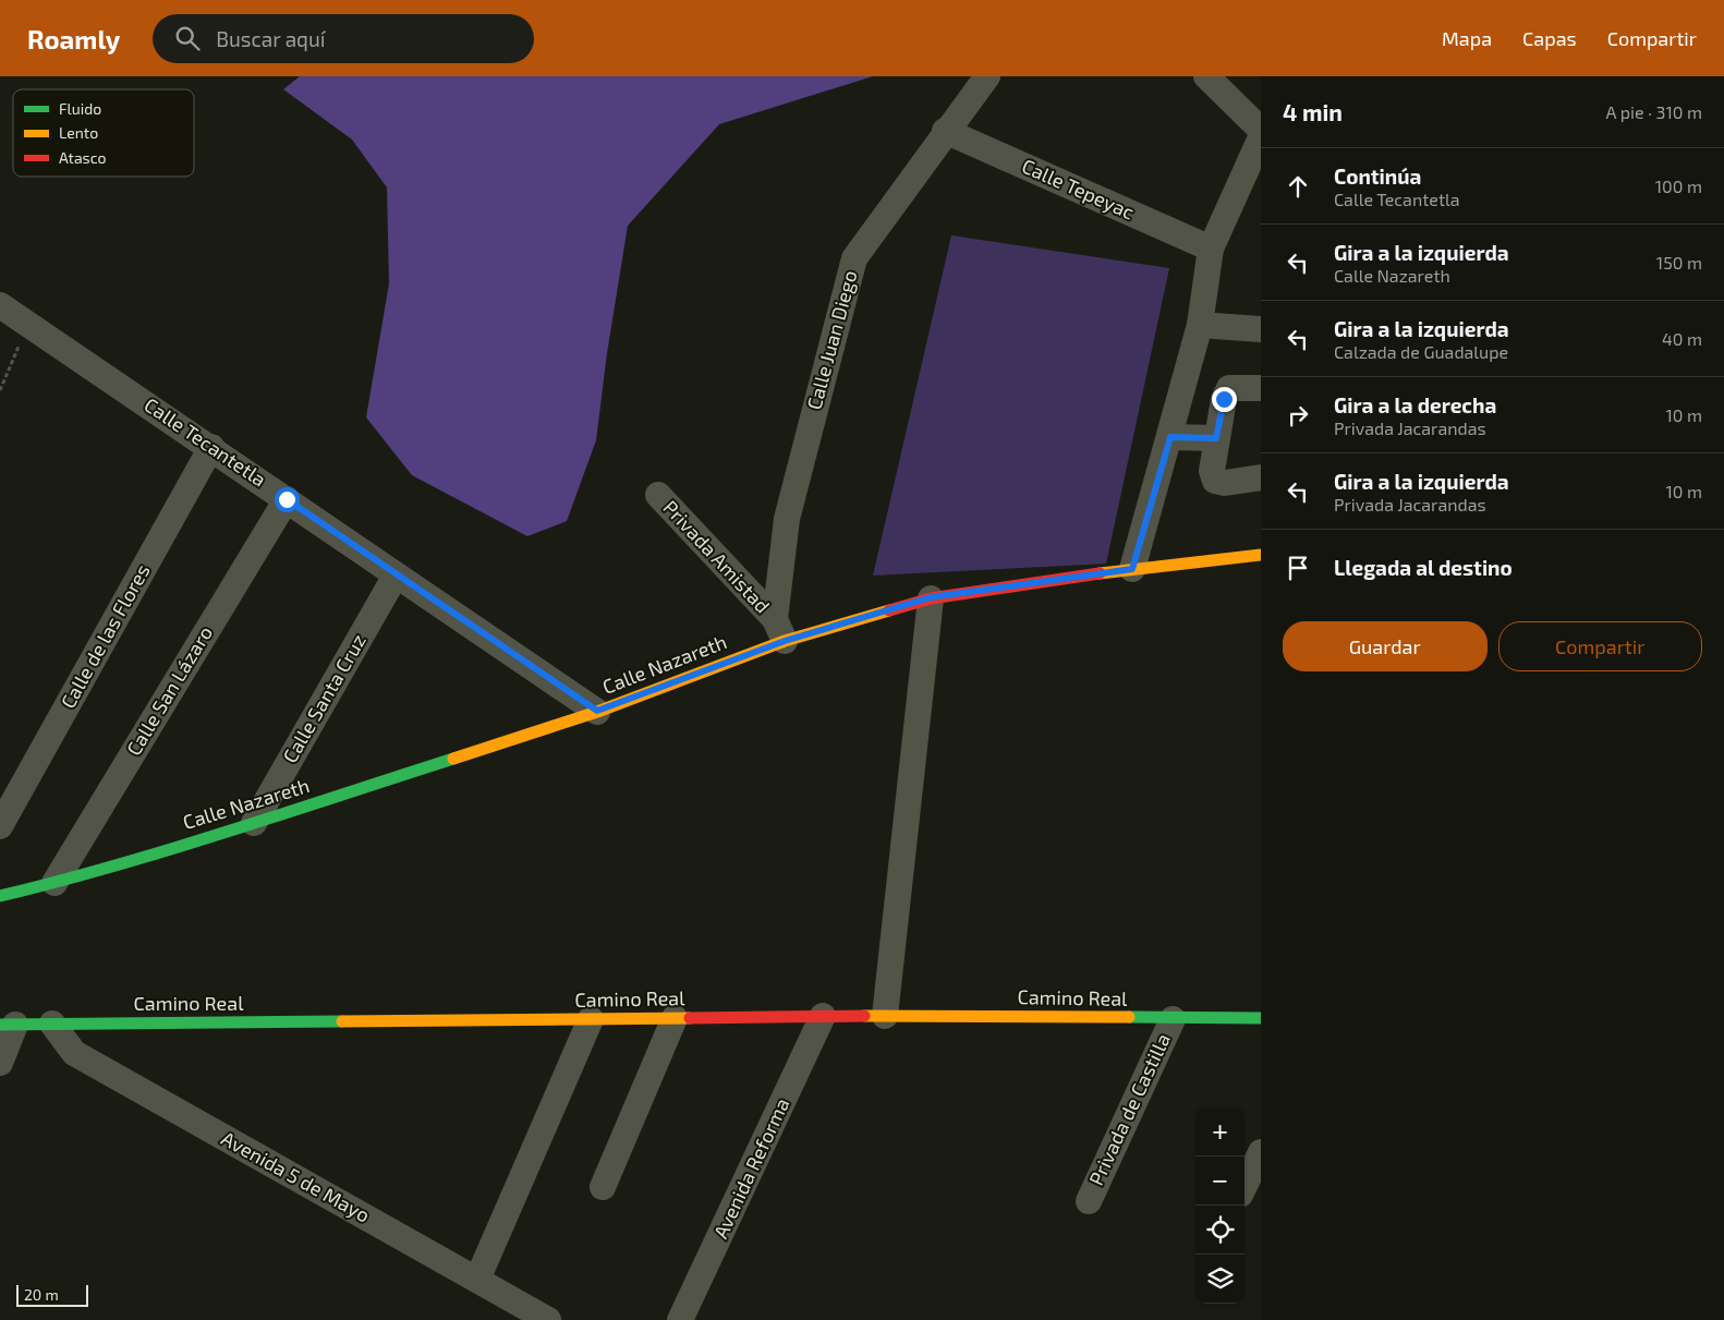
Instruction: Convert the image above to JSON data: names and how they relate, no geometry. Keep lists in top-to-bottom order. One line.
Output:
{"streets":{"street":["Calle Tepeyac","Calle Juan Diego","Calle Tecantetla","Privada Amistad","Calle de las Flores","Calle Nazareth","Calle San Lázaro","Calle Santa Cruz","Camino Real","Privada de Castilla","Avenida Reforma","Avenida 5 de Mayo"]},"crossings":[["Calle Tepeyac","Calle Juan Diego"],["Calle Juan Diego","Privada Amistad"],["Calle Juan Diego","Calle Nazareth"],["Calle Tecantetla","Calle de las Flores"],["Calle Tecantetla","Calle Nazareth"],["Calle Tecantetla","Calle San Lázaro"],["Calle Tecantetla","Calle Santa Cruz"],["Privada Amistad","Calle Nazareth"],["Calle Nazareth","Calle San Lázaro"],["Calle Nazareth","Calle Santa Cruz"],["Camino Real","Privada de Castilla"],["Camino Real","Avenida Reforma"],["Camino Real","Avenida 5 de Mayo"]],"legend":["Fluido","Lento","Atasco"],"scale_bar":"20 m","page":{"header":"Roamly","search":"Buscar aquí","nav":["Mapa","Capas","Compartir"],"heading":["4 min","A pie · 310 m"],"list":[["Continúa","Calle Tecantetla","100 m"],["Gira a la izquierda","Calle Nazareth","150 m"],["Gira a la izquierda","Calzada de Guadalupe","40 m"],["Gira a la derecha","Privada Jacarandas","10 m"],["Gira a la izquierda","Privada Jacarandas","10 m"],"Llegada al destino"],"buttons":["Guardar","Compartir"],"map_buttons":["+","−"],"scale":"20 m"}}
